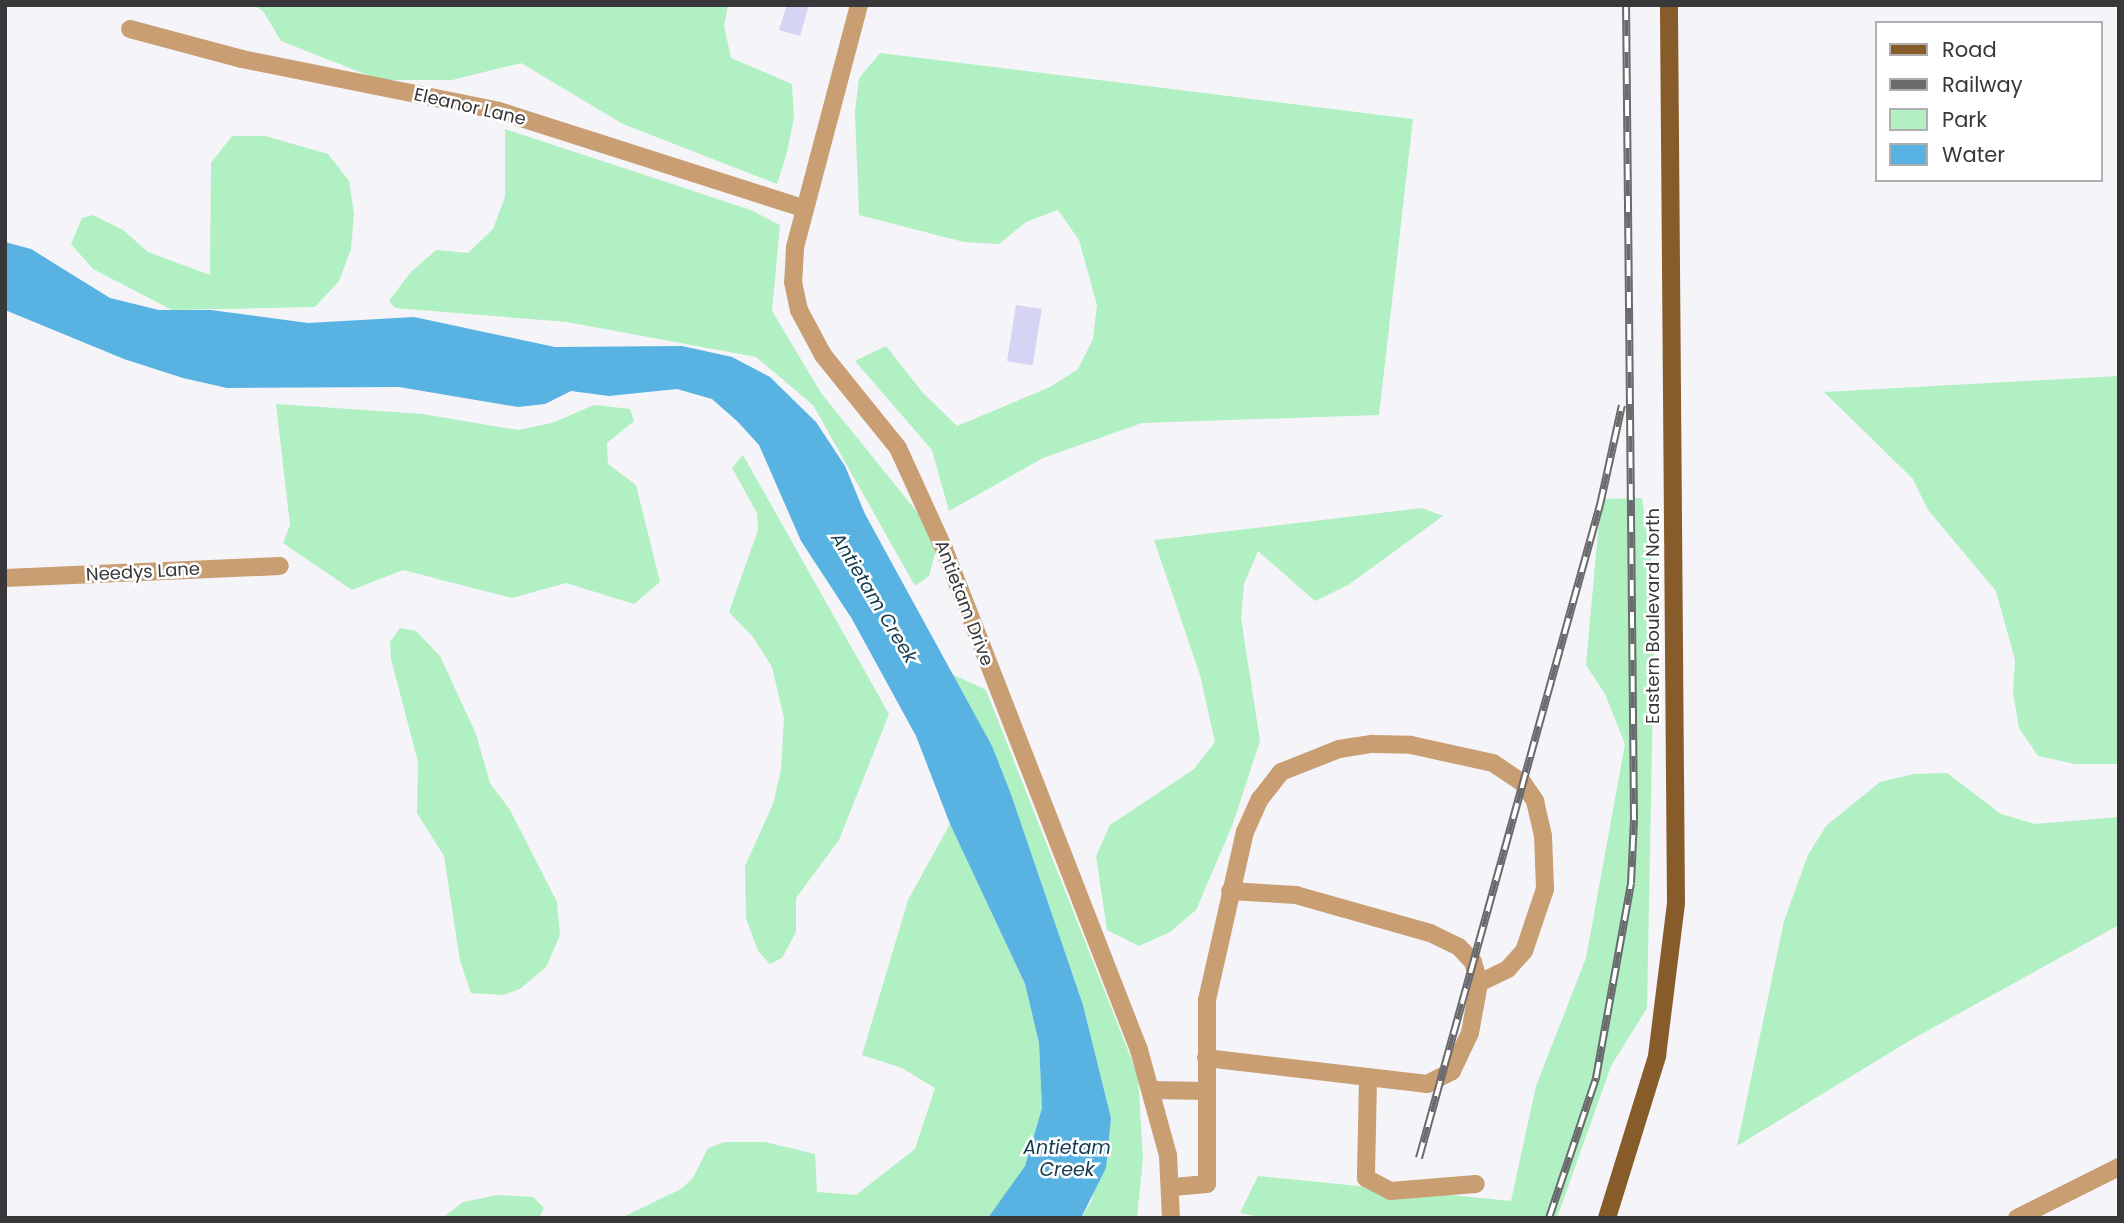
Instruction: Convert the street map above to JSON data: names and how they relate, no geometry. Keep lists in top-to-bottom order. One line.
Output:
{"streets":{"main road":["Eastern Boulevard North"],"street":["Eleanor Lane","Needys Lane","Antietam Drive"]},"crossings":[["Eleanor Lane","Antietam Drive"]],"water":["Antietam Creek"],"legend":["Road","Railway","Park","Water"]}
